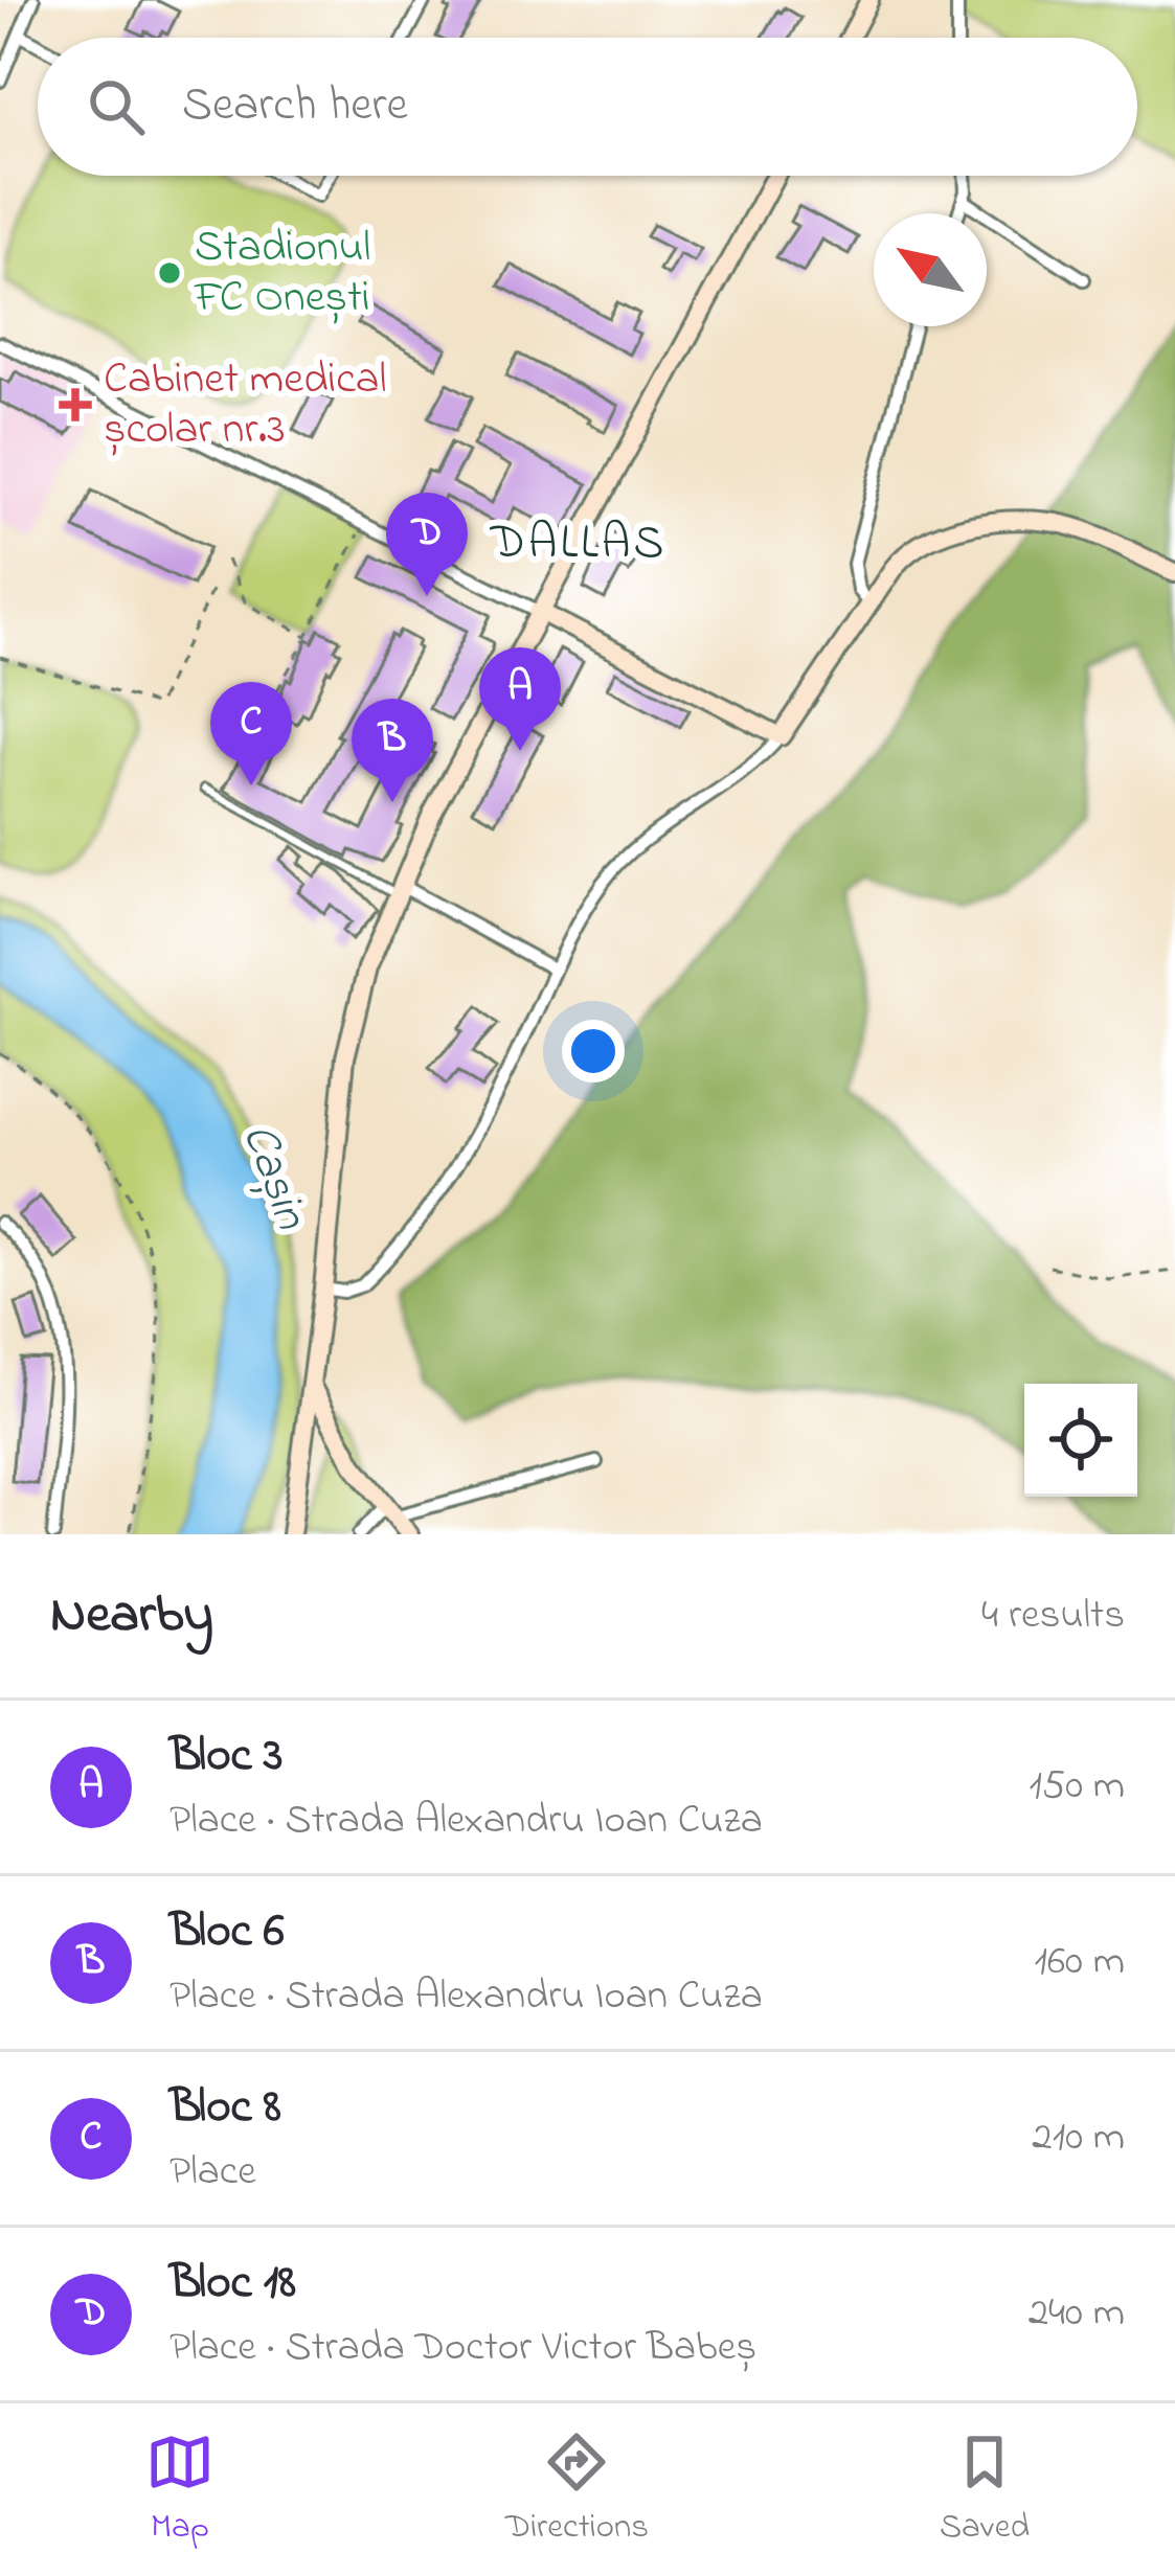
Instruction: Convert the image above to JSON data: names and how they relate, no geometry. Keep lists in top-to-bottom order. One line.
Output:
{"districts":["DALLAS"],"water":["Cașin"],"places":{"other":["Stadionul FC Onești"],"health":["Cabinet medical școlar nr.3"]},"north":"top left","page":{"search":"Search here","pins":["D","A","C","B"],"heading":["Nearby","4 results"],"list":[{"mark":"A","name":"Bloc 3","note":"Place · Strada Alexandru Ioan Cuza","value":"150 m"},{"mark":"B","name":"Bloc 6","note":"Place · Strada Alexandru Ioan Cuza","value":"160 m"},{"mark":"C","name":"Bloc 8","note":"Place","value":"210 m"},{"mark":"D","name":"Bloc 18","note":"Place · Strada Doctor Victor Babeș","value":"240 m"}],"nav":["Map","Directions","Saved"]}}
